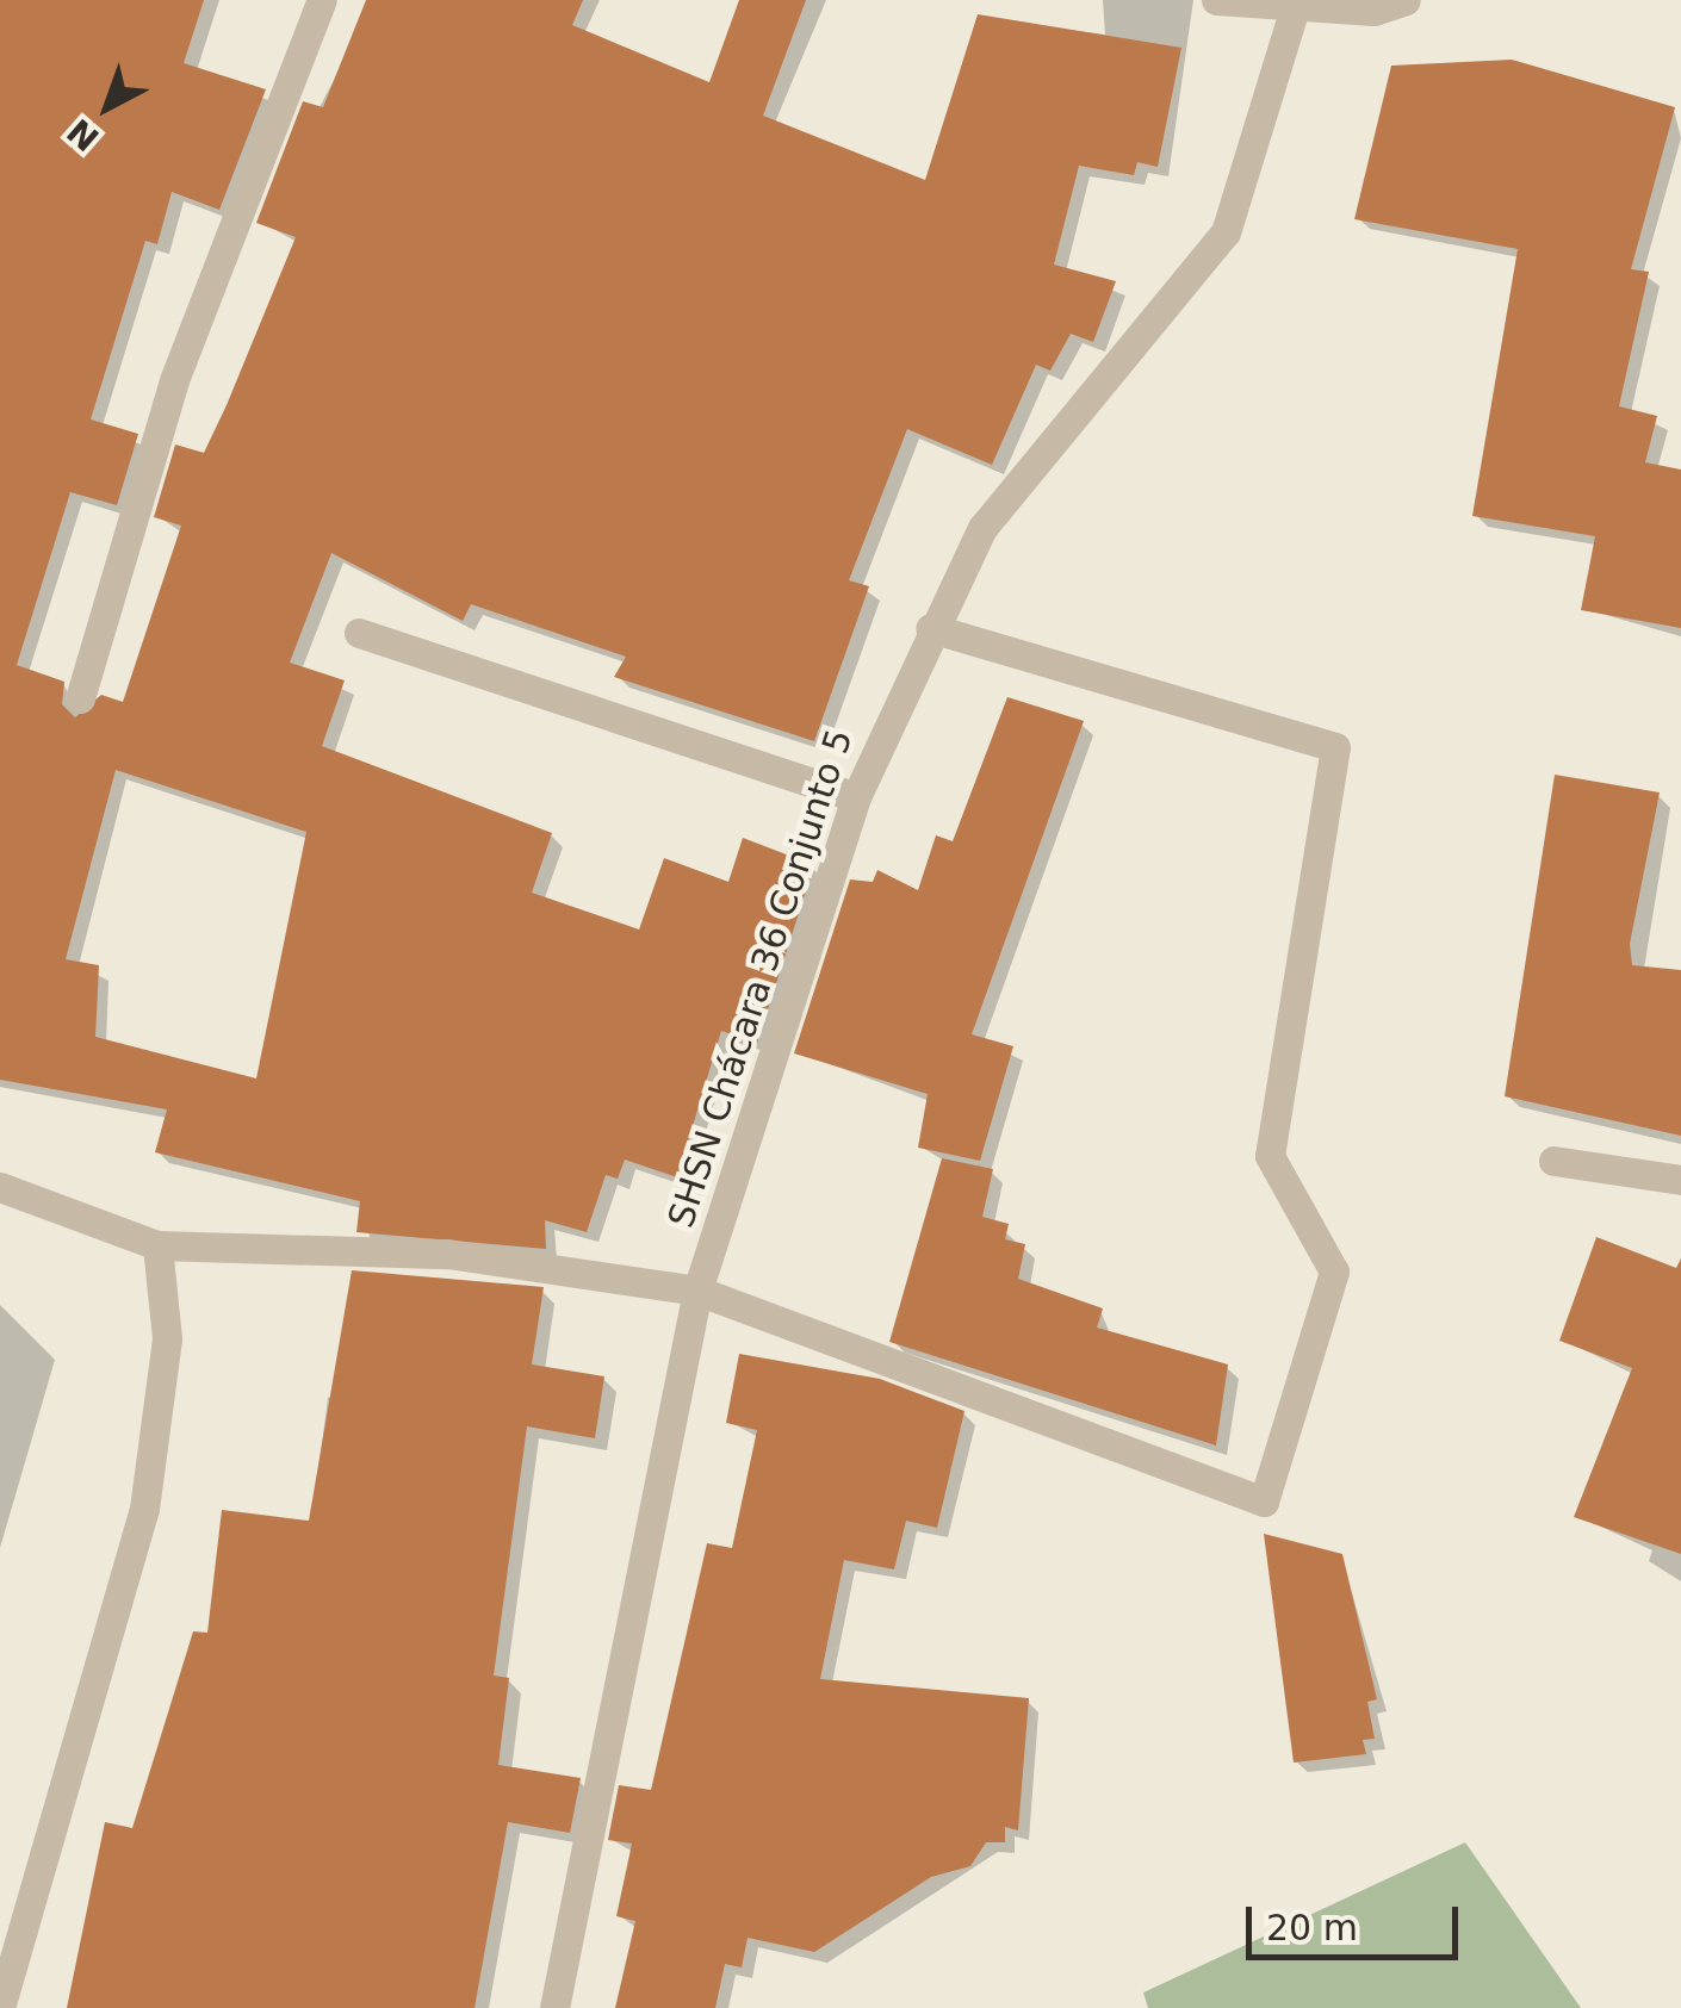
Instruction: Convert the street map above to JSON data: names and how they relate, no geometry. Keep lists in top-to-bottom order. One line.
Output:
{"streets":{"street":["SHSN Chácara 36 Conjunto 5"]},"scale_bar":"20 m","north":"bottom left"}
